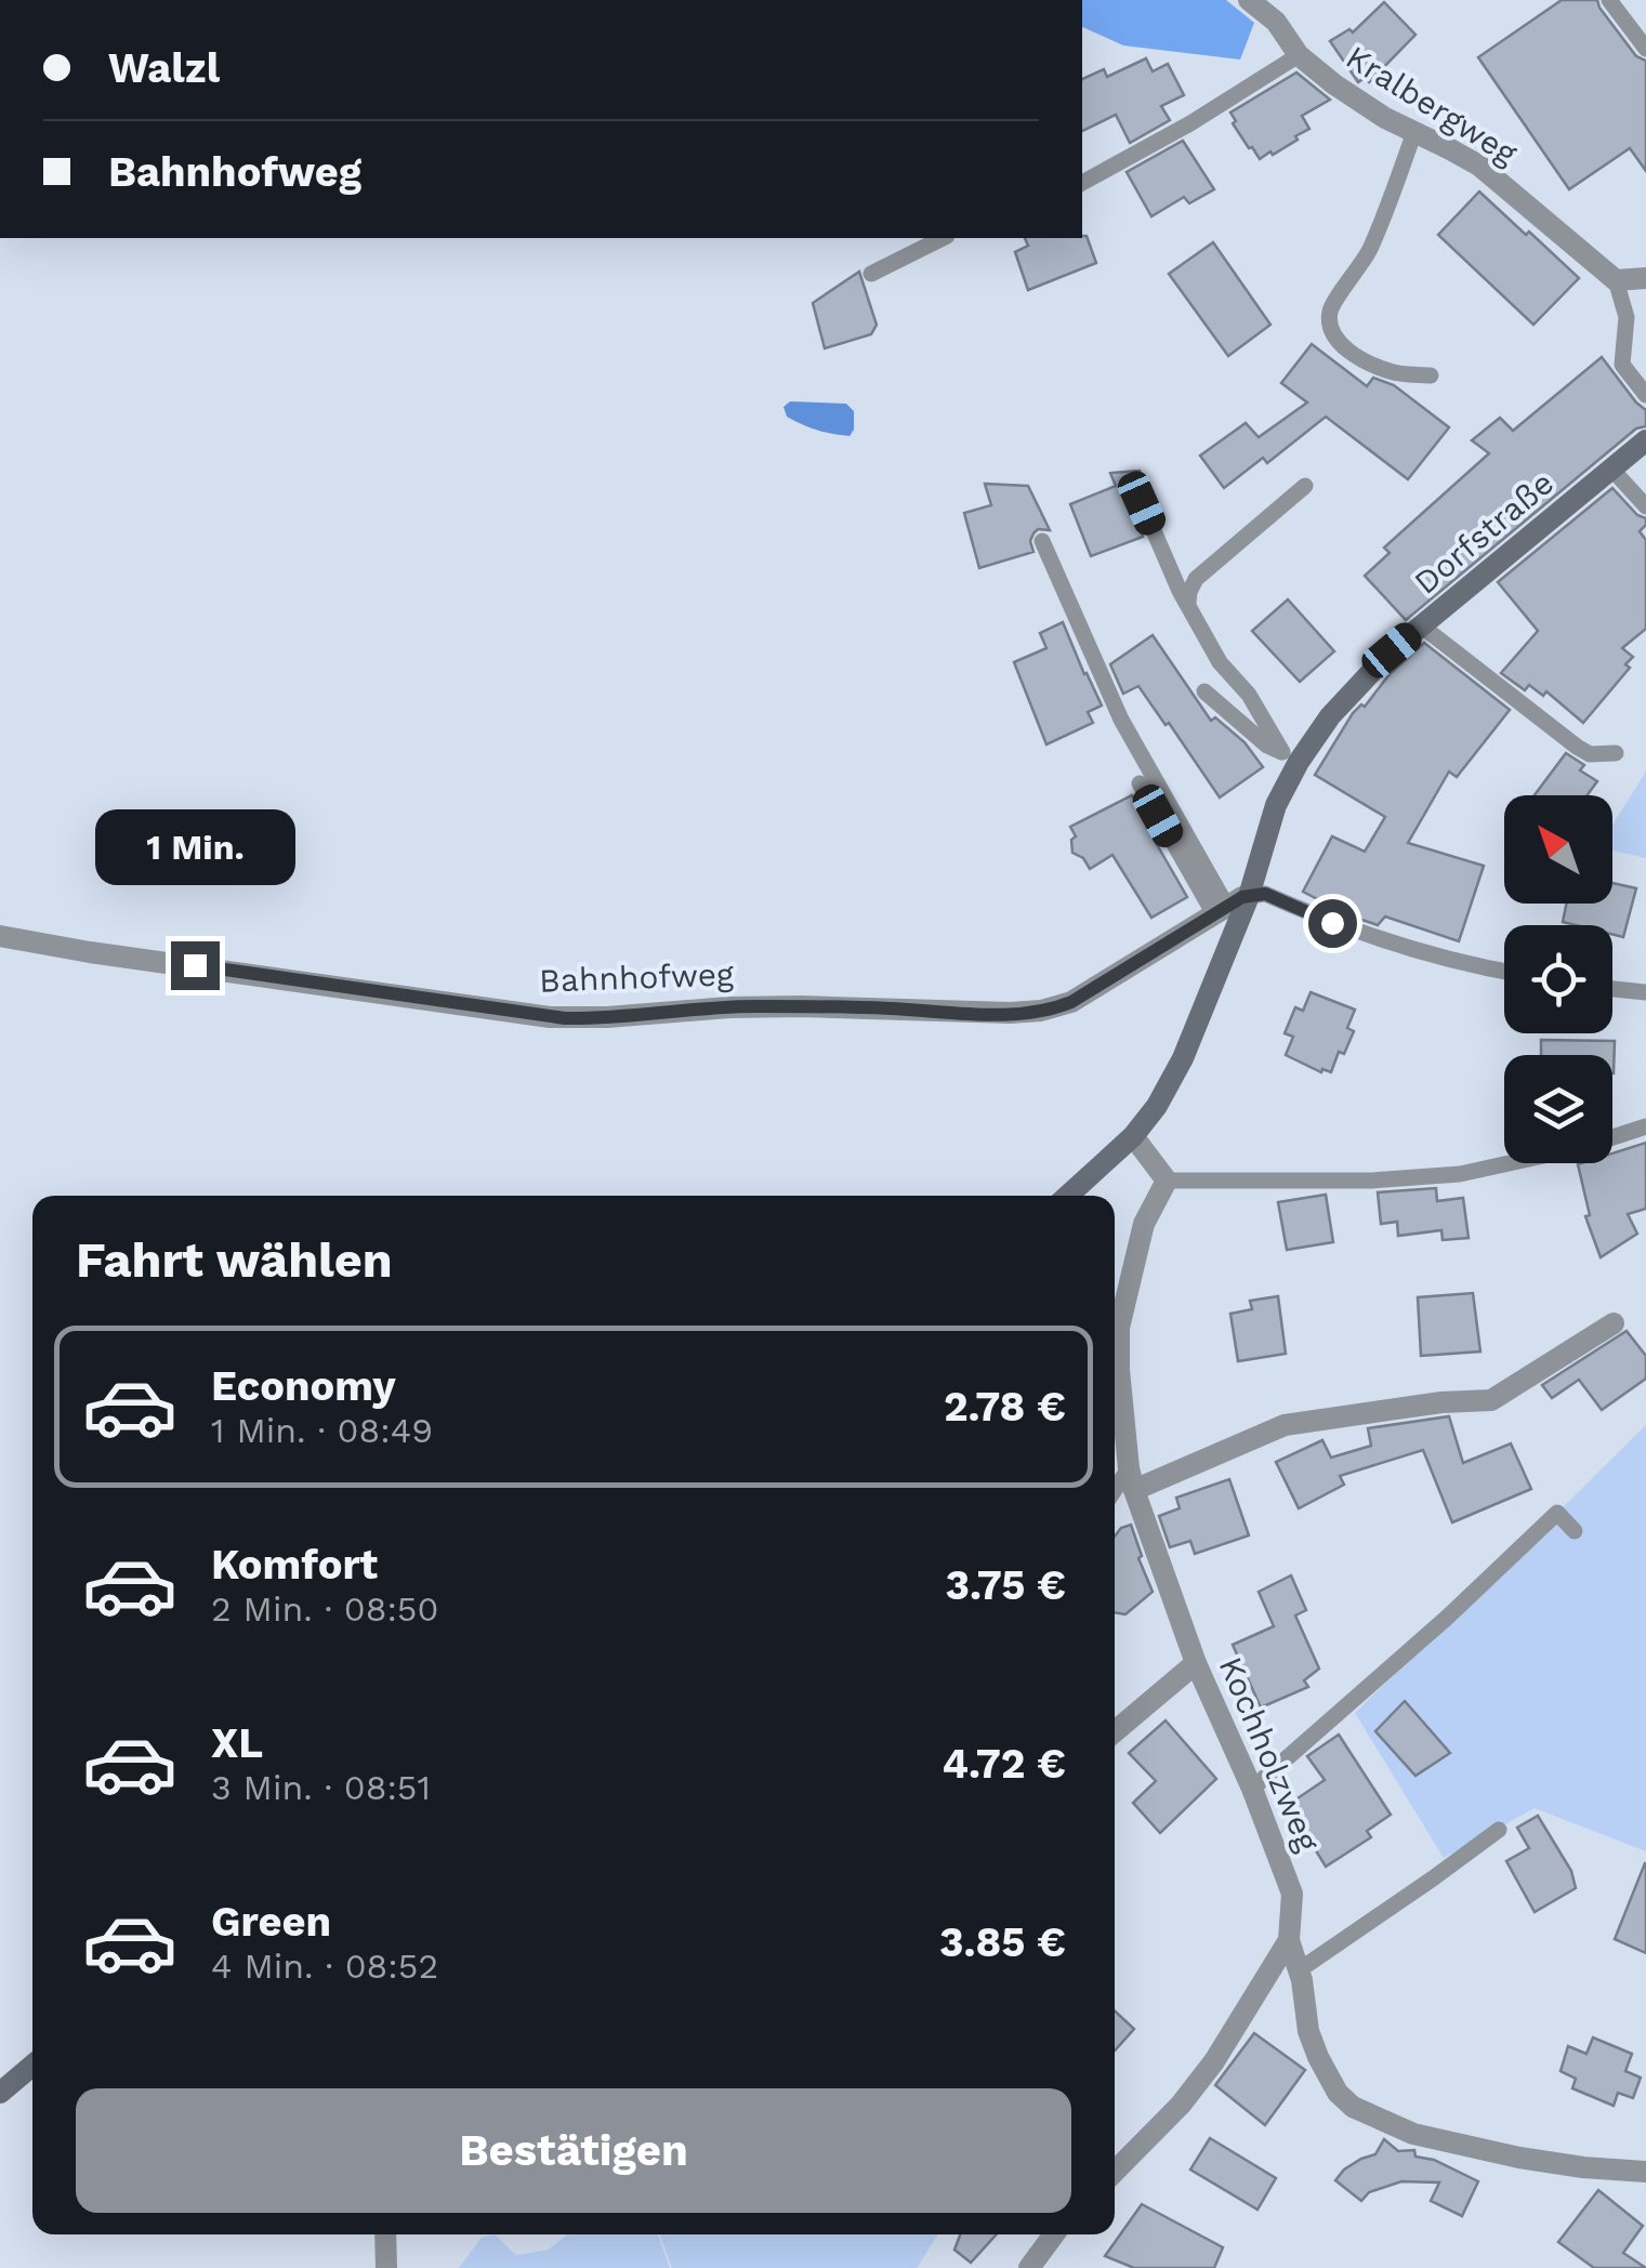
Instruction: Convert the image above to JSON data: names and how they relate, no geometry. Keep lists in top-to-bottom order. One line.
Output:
{"streets":{"main road":["Dorfstraße"],"street":["Kralbergweg","Bahnhofweg","Kochholzweg"]},"crossings":[["Dorfstraße","Bahnhofweg"]],"north":"top left","page":{"banner":["Walzl","Bahnhofweg"],"bubble":"1 Min.","heading":"Fahrt wählen","list":[{"name":"Economy","note":"1 Min. · 08:49","value":"2.78 €"},{"name":"Komfort","note":"2 Min. · 08:50","value":"3.75 €"},{"name":"XL","note":"3 Min. · 08:51","value":"4.72 €"},{"name":"Green","note":"4 Min. · 08:52","value":"3.85 €"}],"buttons":"Bestätigen"}}
